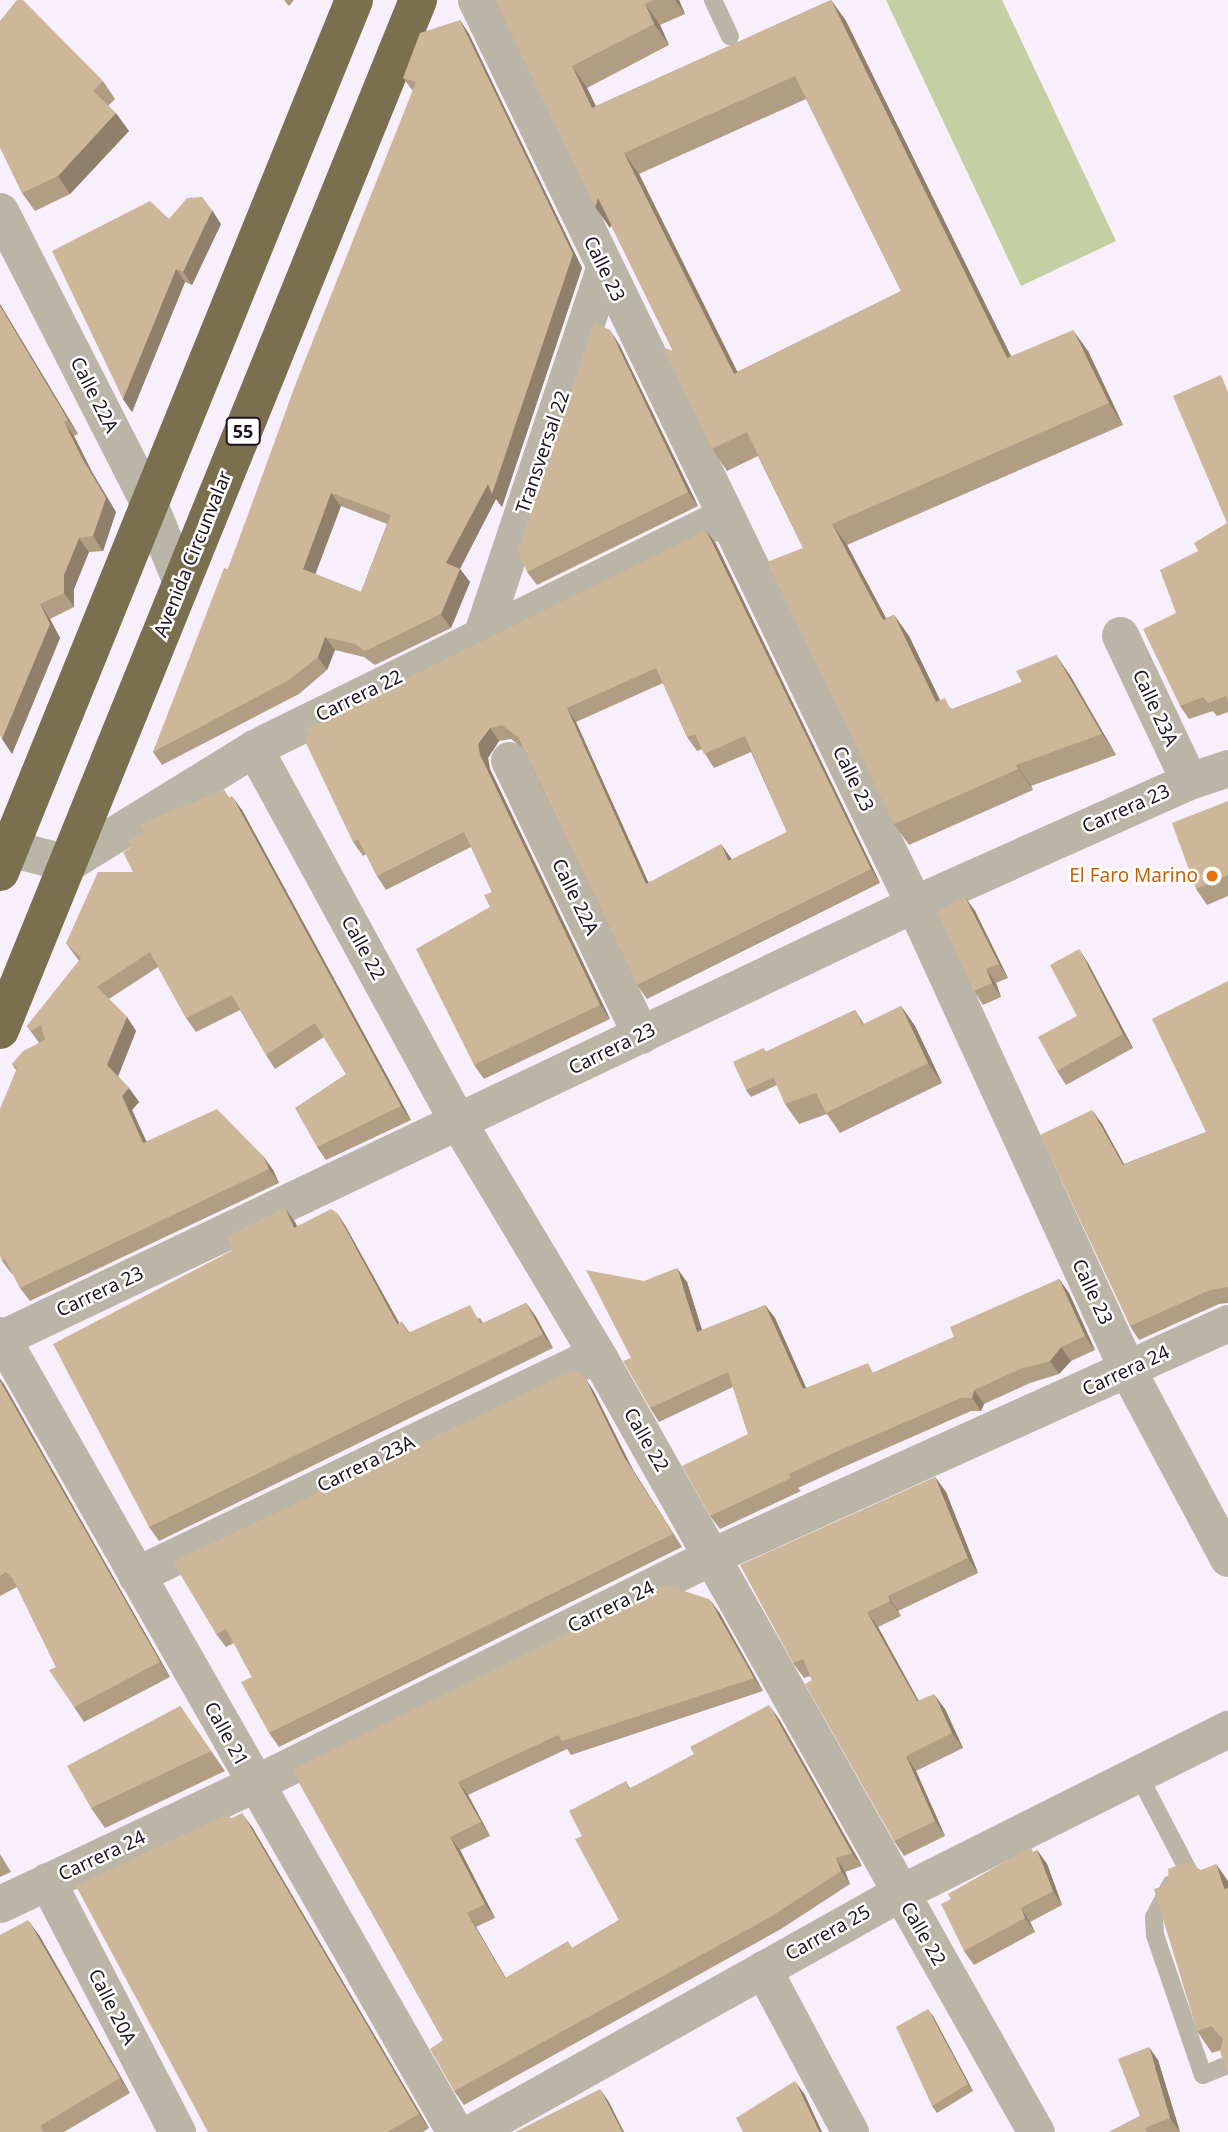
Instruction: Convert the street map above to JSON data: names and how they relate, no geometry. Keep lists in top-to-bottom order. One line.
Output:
{"streets":{"highway":["55","Avenida Circunvalar"],"street":["Calle 23","Calle 22A","Transversal 22","Carrera 22","Calle 23A","Carrera 23","Calle 22","Carrera 24","Carrera 23A","Calle 21","Carrera 25","Calle 20A"]},"crossings":[["Calle 23","Transversal 22"],["Calle 23","Carrera 22"],["Calle 23","Carrera 23"],["Calle 23","Carrera 24"],["Calle 22A","Avenida Circunvalar"],["Calle 22A","Carrera 23"],["Transversal 22","Carrera 22"],["Avenida Circunvalar","Carrera 22"],["Carrera 22","Calle 22"],["Calle 23A","Carrera 23"],["Carrera 23","Calle 22"],["Carrera 23","Calle 21"],["Calle 22","Carrera 24"],["Calle 22","Carrera 23A"],["Calle 22","Carrera 25"],["Carrera 24","Calle 21"],["Carrera 24","Calle 20A"],["Carrera 23A","Calle 21"]],"places":["El Faro Marino"]}
